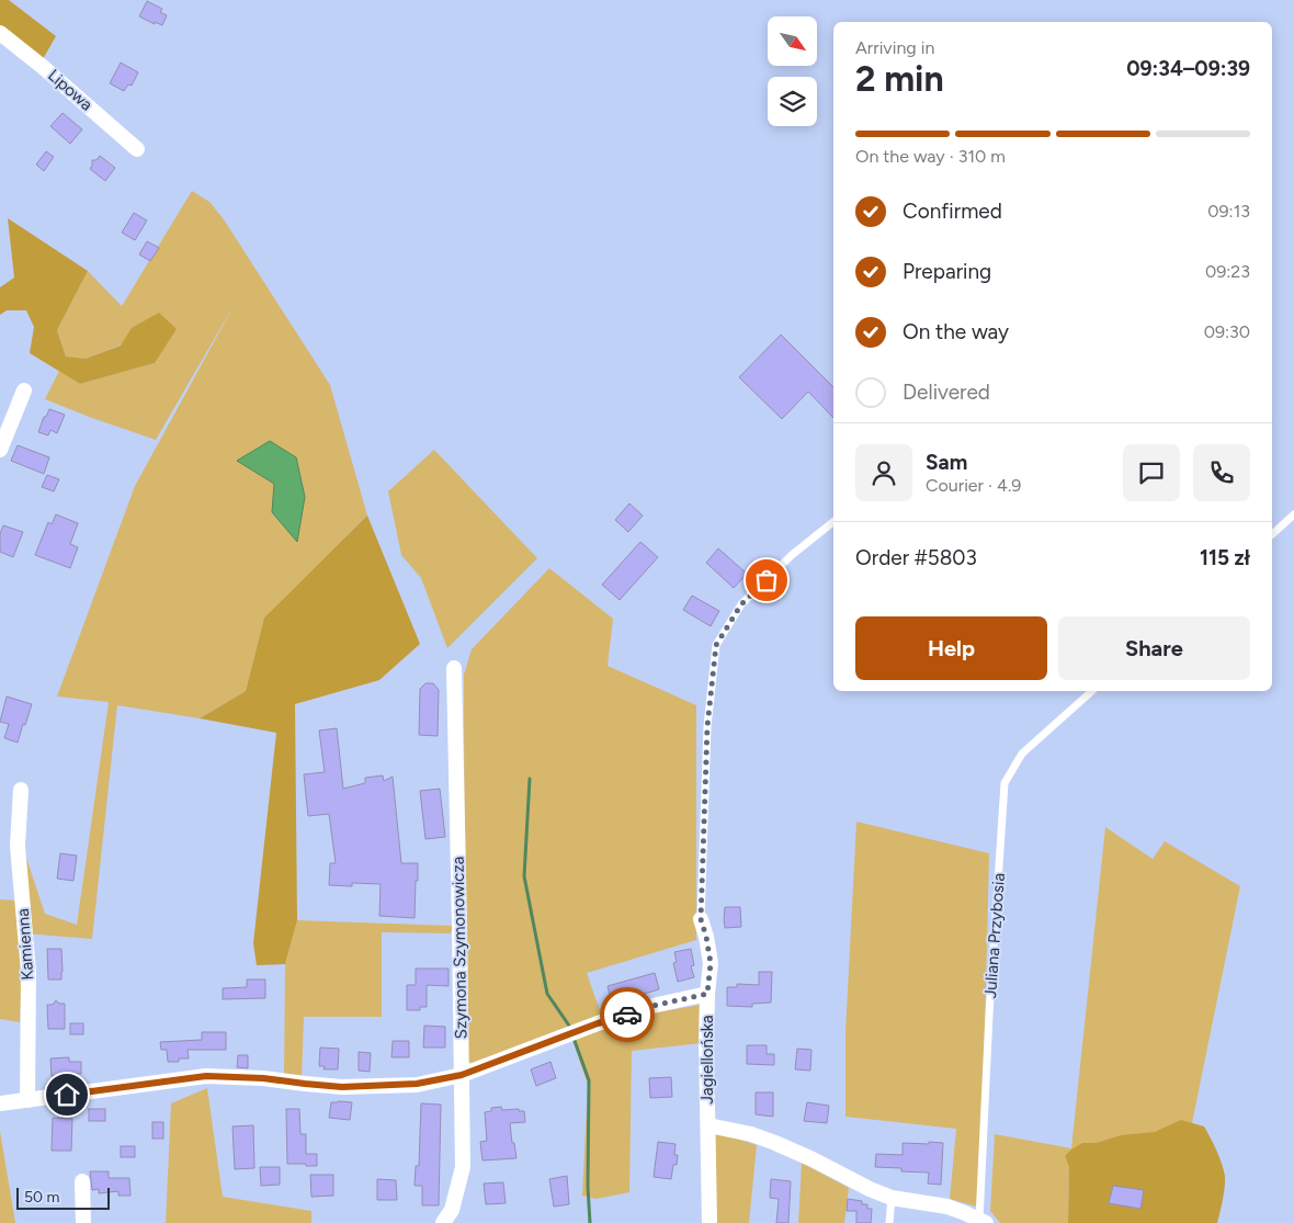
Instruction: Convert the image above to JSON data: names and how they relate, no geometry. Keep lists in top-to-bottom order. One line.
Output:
{"streets":{"street":["Lipowa","Juliana Przybosia","Kamienna","Szymona Szymonowicza","Jagiellońska"]},"crossings":[["Juliana Przybosia","Jagiellońska"]],"scale_bar":"50 m","north":"bottom right","page":{"heading":["2 min","Arriving in","09:34–09:39"],"panel":["Sam","Courier · 4.9","Order #5803","115 zł"],"bar":"On the way · 310 m","list":[["Confirmed","09:13"],["Preparing","09:23"],["On the way","09:30"],"Delivered"],"buttons":["Help","Share"],"scale":"50 m"}}
